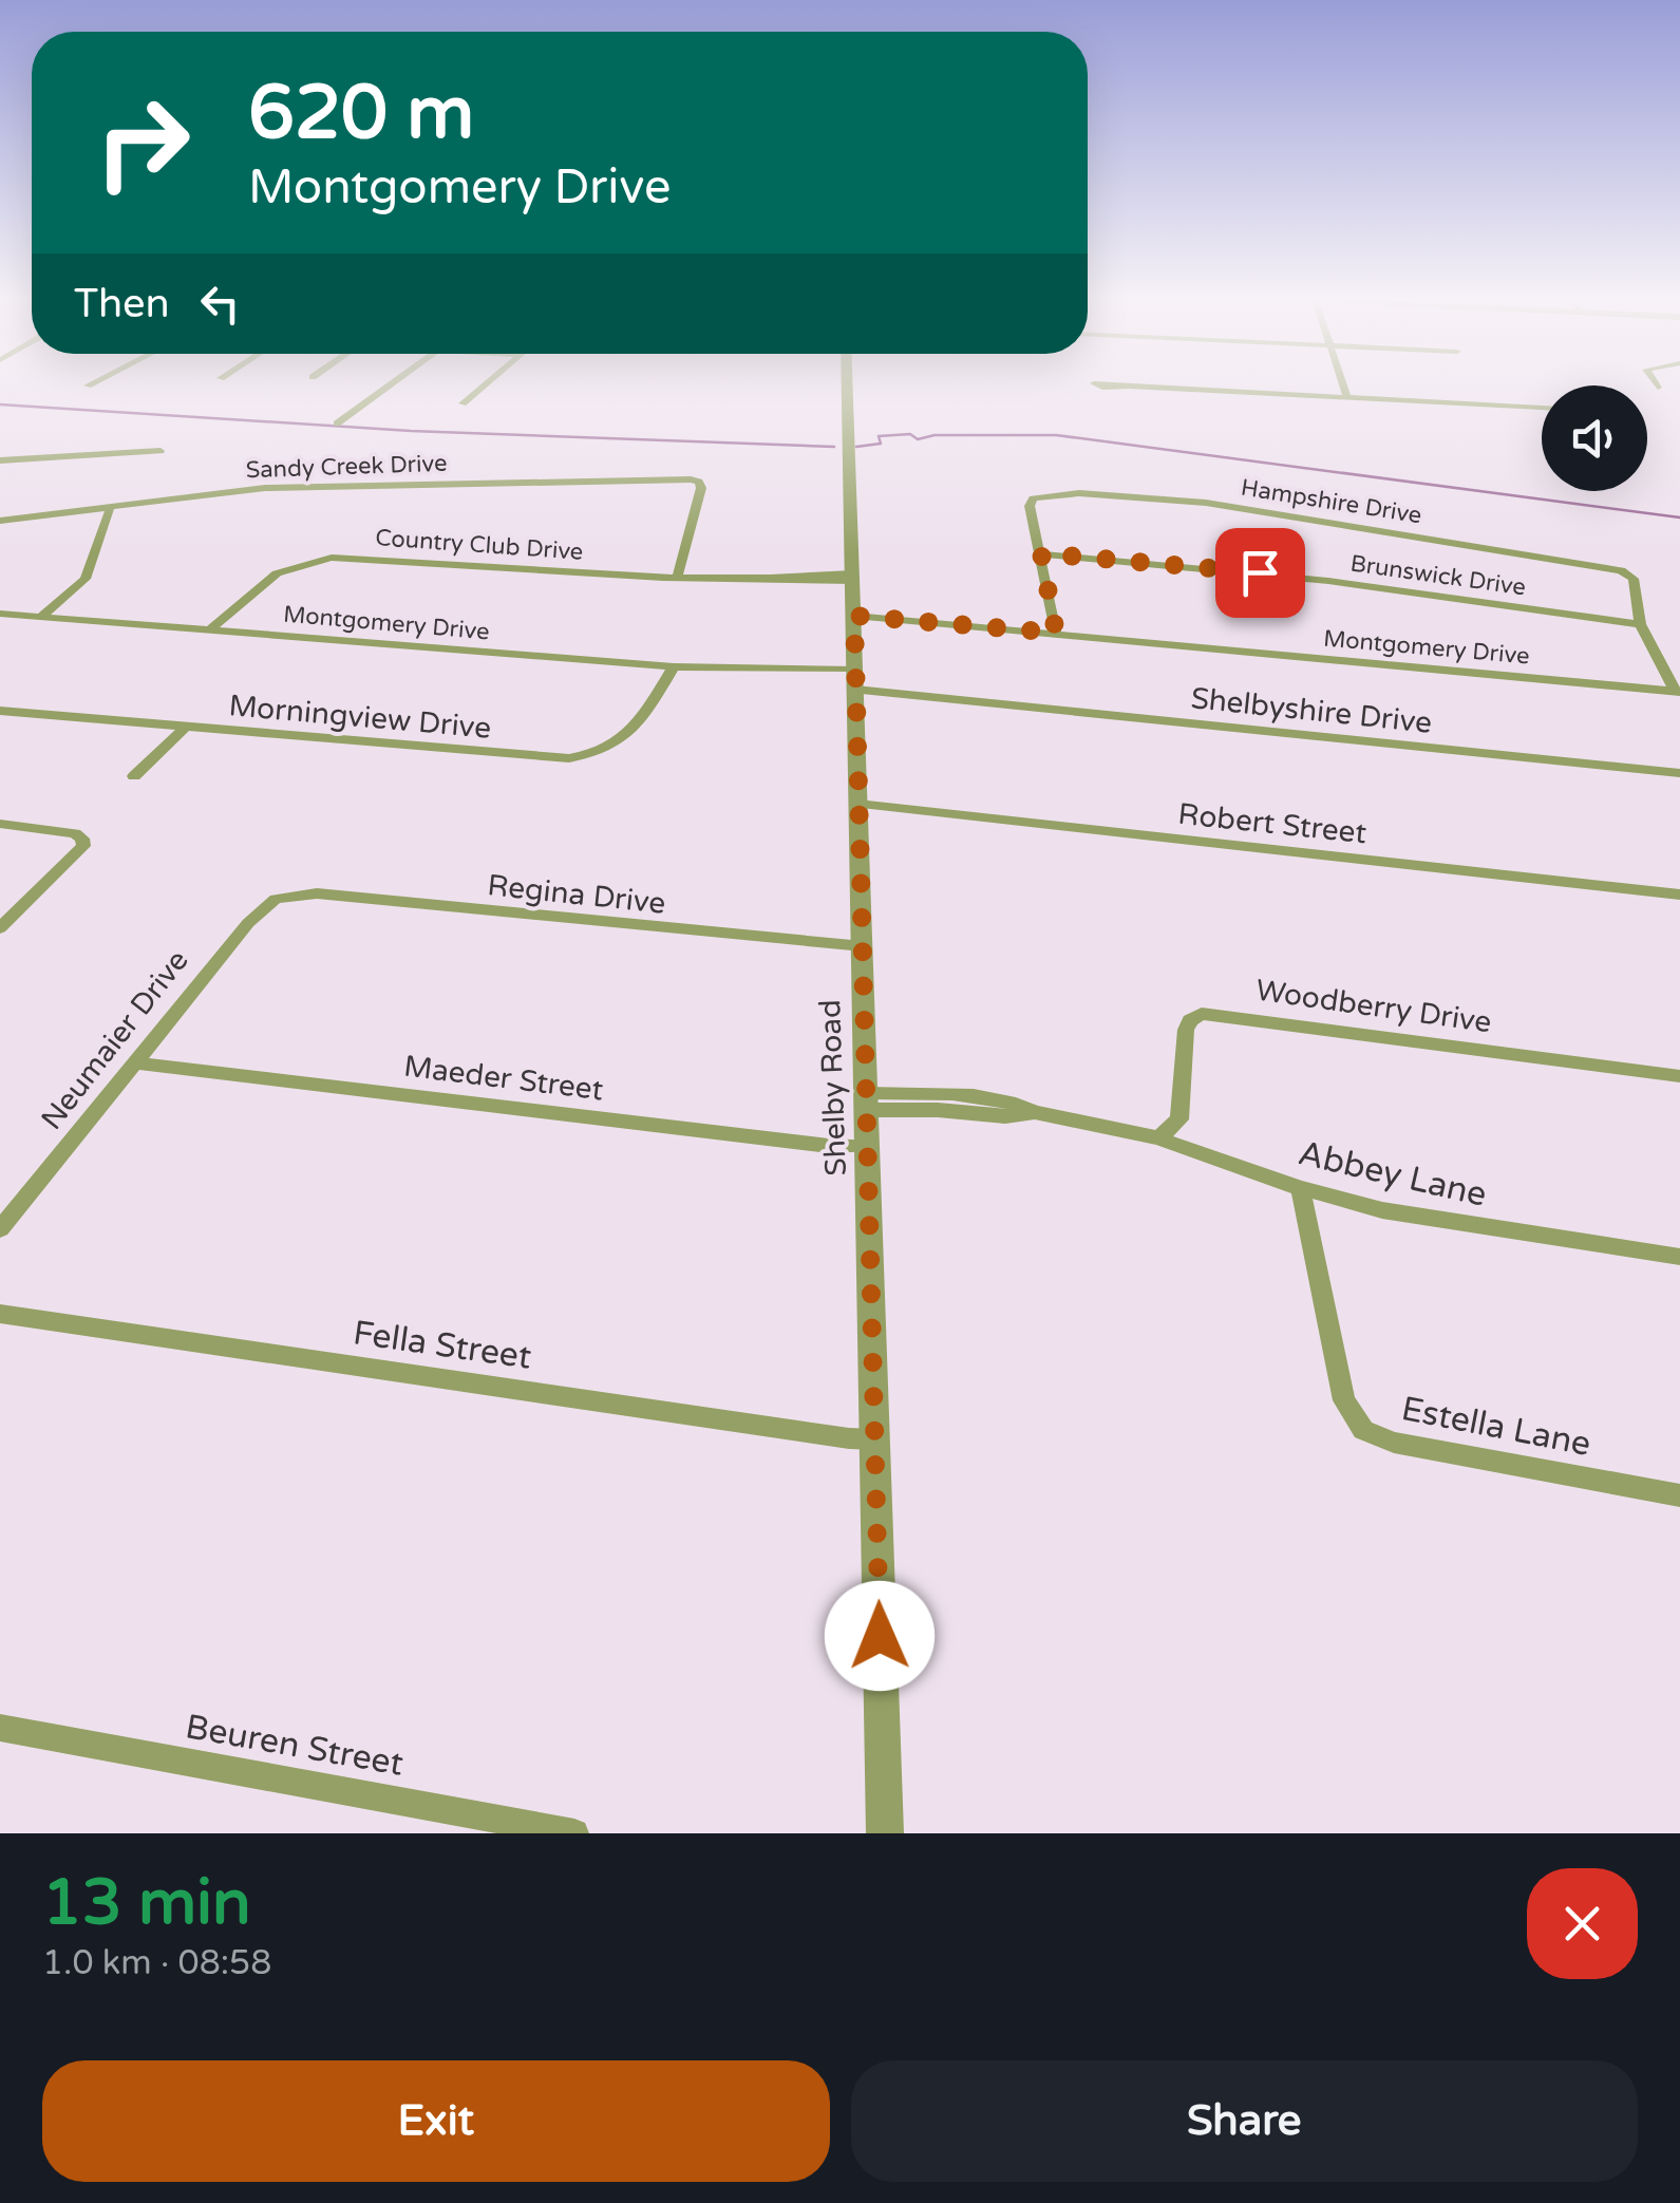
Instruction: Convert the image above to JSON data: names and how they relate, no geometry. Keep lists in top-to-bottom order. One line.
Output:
{"streets":{"street":["Sandy Creek Drive","Hampshire Drive","Country Club Drive","Brunswick Drive","Montgomery Drive","Shelbyshire Drive","Morningview Drive","Robert Street","Regina Drive","Woodberry Drive","Neumaier Drive","Maeder Street","Shelby Road","Abbey Lane","Fella Street","Estella Lane","Beuren Street"]},"crossings":[["Sandy Creek Drive","Country Club Drive"],["Hampshire Drive","Brunswick Drive"],["Country Club Drive","Montgomery Drive"],["Country Club Drive","Shelby Road"],["Montgomery Drive","Shelbyshire Drive"],["Montgomery Drive","Morningview Drive"],["Montgomery Drive","Shelby Road"],["Shelbyshire Drive","Shelby Road"],["Robert Street","Shelby Road"],["Regina Drive","Neumaier Drive"],["Regina Drive","Shelby Road"],["Woodberry Drive","Abbey Lane"],["Neumaier Drive","Maeder Street"],["Maeder Street","Shelby Road"],["Shelby Road","Abbey Lane"],["Shelby Road","Fella Street"],["Abbey Lane","Estella Lane"]],"page":{"turn":["620 m","Montgomery Drive"],"then":"Then","heading":["13 min","1.0 km · 08:58"],"buttons":["Exit","Share"]}}
